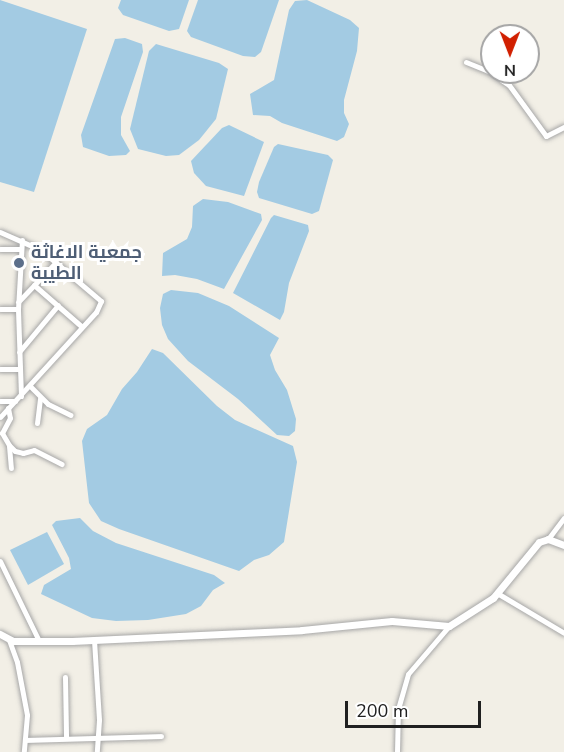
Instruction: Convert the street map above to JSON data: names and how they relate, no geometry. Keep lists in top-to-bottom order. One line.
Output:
{"places":["جمعية الاغاثة الطيبة"],"scale_bar":"200 m","north":"bottom"}
